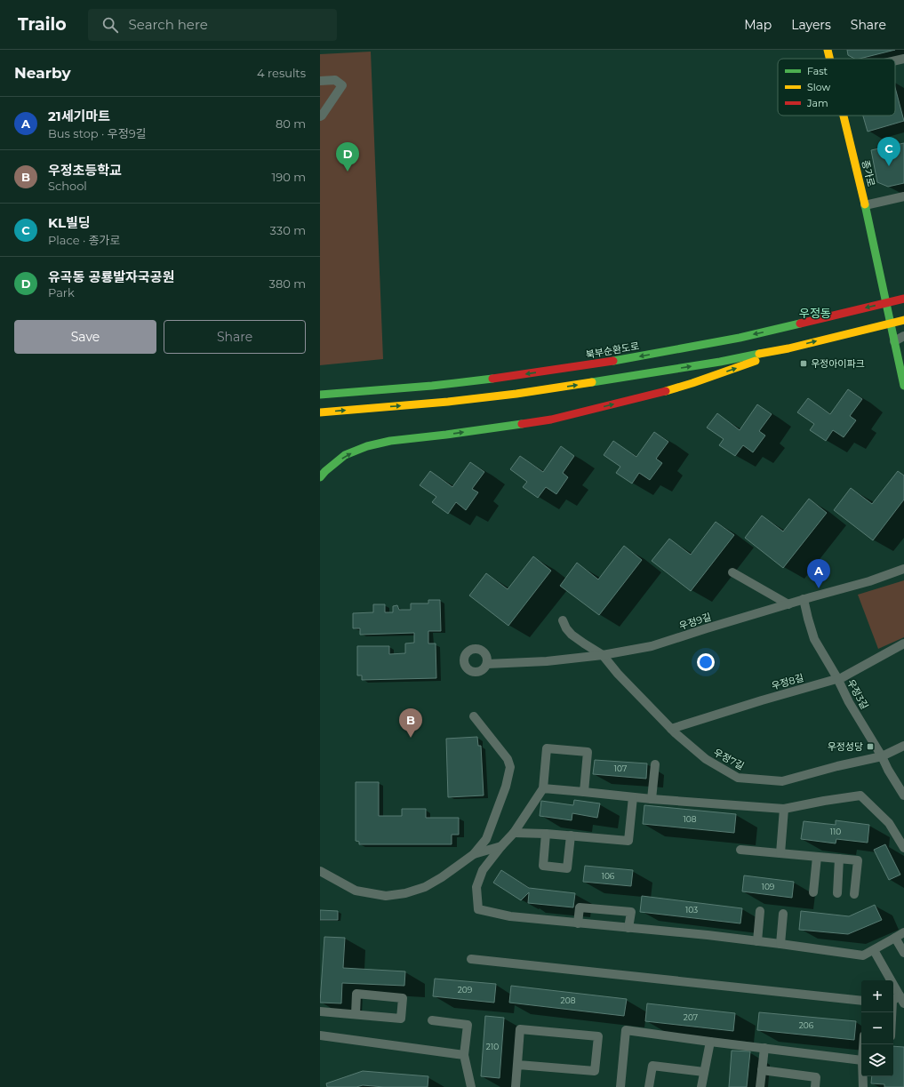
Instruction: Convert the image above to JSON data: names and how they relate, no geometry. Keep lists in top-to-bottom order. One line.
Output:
{"streets":{"main road":["종가로","북부순환도로"],"street":["우정9길","우정8길","우정3길","우정7길"]},"crossings":[["종가로","북부순환도로"],["우정9길","우정3길"],["우정9길","우정7길"],["우정8길","우정3길"],["우정8길","우정7길"],["우정3길","우정7길"]],"districts":["우정동"],"places":{"transit":["우정아이파크","우정성당"]},"house_numbers":["107","108","110","106","109","103","209","208","207","206","210"],"legend":["Fast","Slow","Jam"],"page":{"header":"Trailo","search":"Search here","nav":["Map","Layers","Share"],"heading":["Nearby","4 results"],"list":[{"mark":"A","name":"21세기마트","note":"Bus stop · 우정9길","value":"80 m"},{"mark":"B","name":"우정초등학교","note":"School","value":"190 m"},{"mark":"C","name":"KL빌딩","note":"Place · 종가로","value":"330 m"},{"mark":"D","name":"유곡동 공룡발자국공원","note":"Park","value":"380 m"}],"pins":["C","D","A","B"],"buttons":["Save","Share"],"map_buttons":["+","−"]}}
